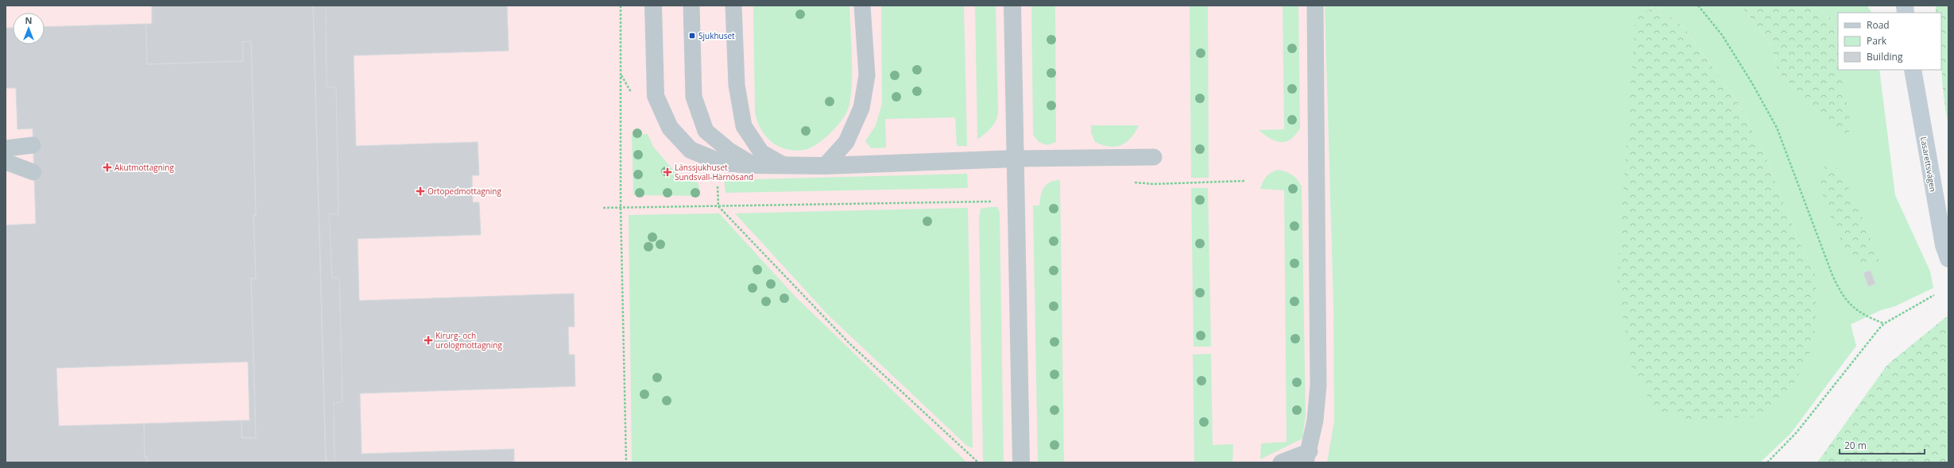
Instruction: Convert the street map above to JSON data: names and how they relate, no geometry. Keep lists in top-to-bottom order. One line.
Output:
{"streets":{"street":["Lasarettsvägen"]},"places":{"transit":["Sjukhuset"],"health":["Akutmottagning","Länssjukhuset Sundsvall-Härnösand","Ortopedmottagning","Kirurg- och urologmottagning"]},"legend":["Road","Park","Building"],"scale_bar":"20 m","north":"top"}
